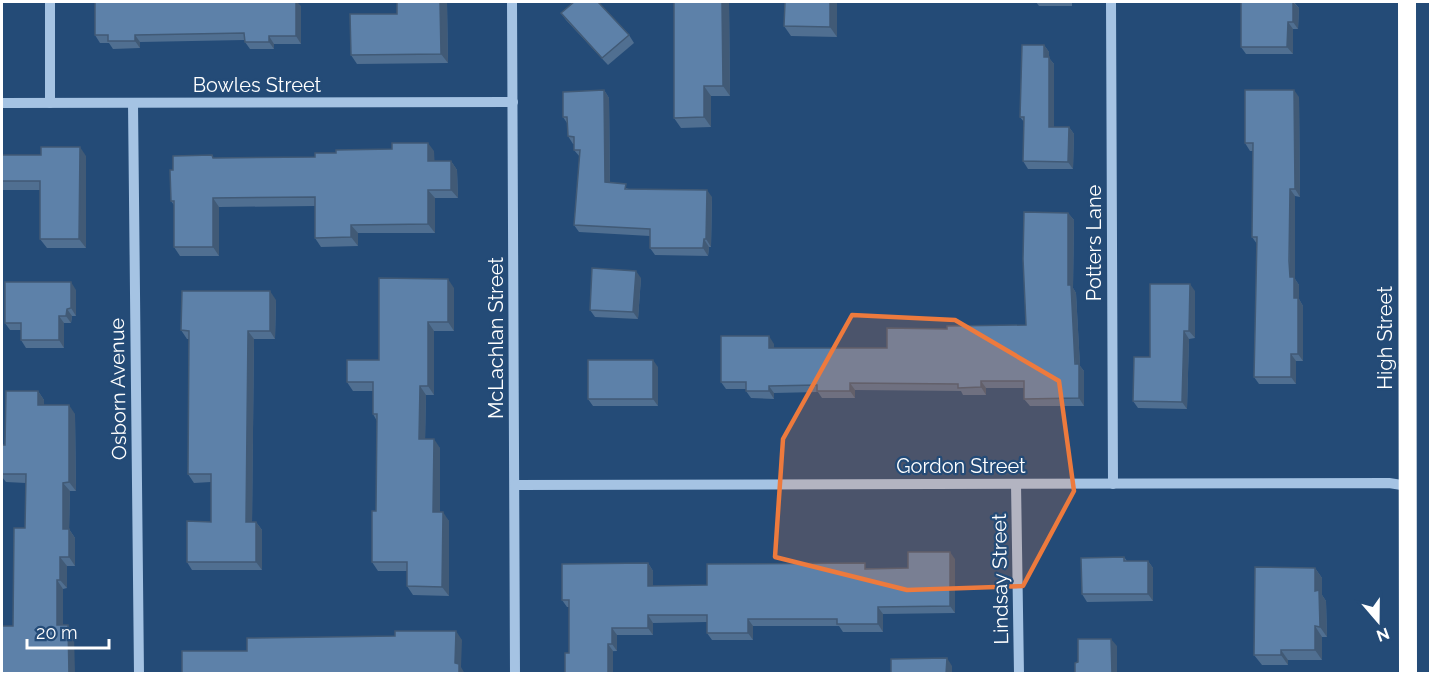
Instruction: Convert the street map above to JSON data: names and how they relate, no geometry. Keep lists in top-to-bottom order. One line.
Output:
{"streets":{"highway":["High Street"],"street":["Bowles Street","Potters Lane","McLachlan Street","Osborn Avenue","Gordon Street","Lindsay Street"]},"crossings":[["Bowles Street","McLachlan Street"],["Bowles Street","Osborn Avenue"],["Potters Lane","Gordon Street"],["McLachlan Street","Gordon Street"],["High Street","Gordon Street"],["Gordon Street","Lindsay Street"]],"scale_bar":"20 m","north":"bottom"}
